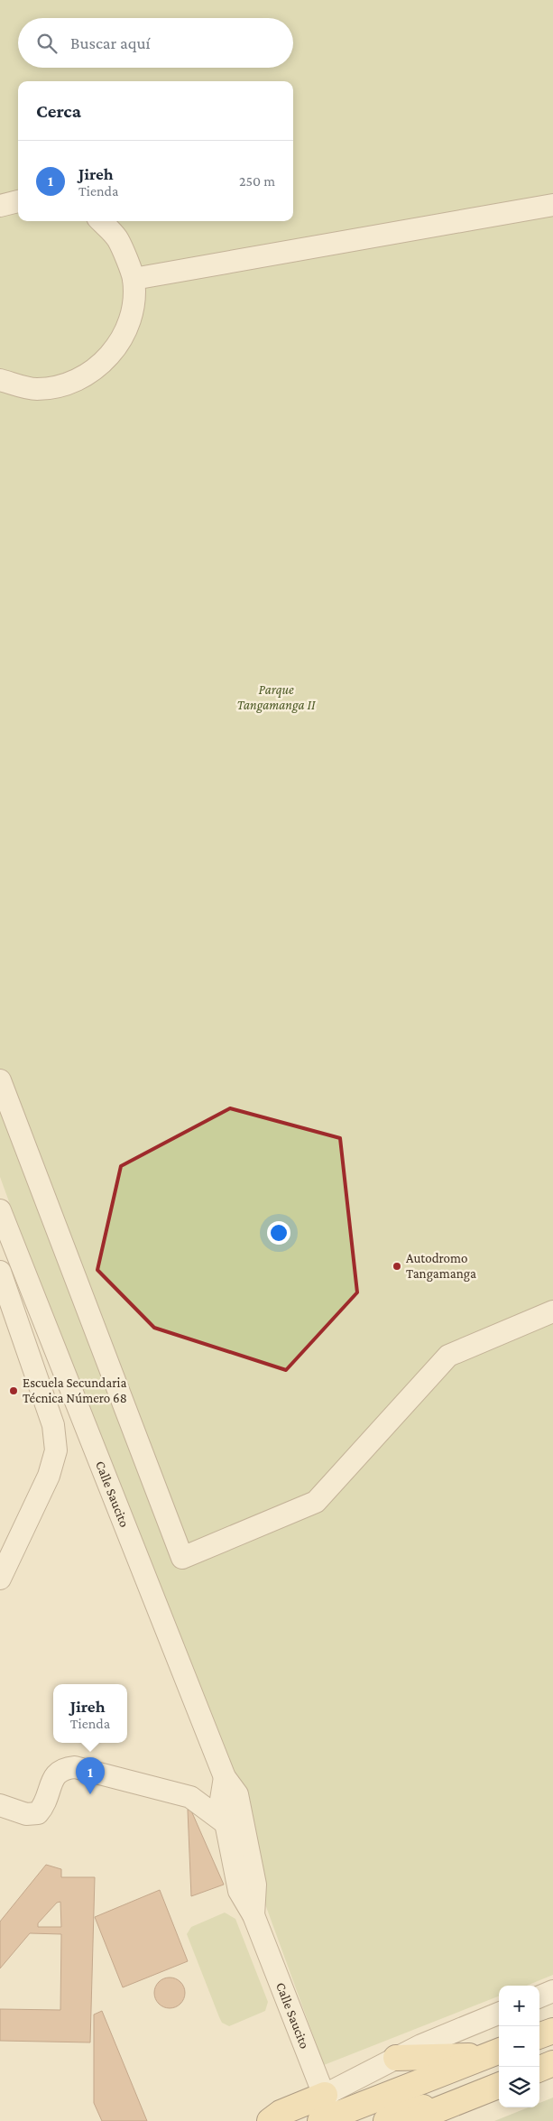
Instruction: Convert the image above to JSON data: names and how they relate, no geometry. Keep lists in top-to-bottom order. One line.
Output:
{"streets":{"street":["Calle Saucito"]},"parks":["Parque Tangamanga II"],"places":["Autodromo Tangamanga","Escuela Secundaria Técnica Número 68"],"page":{"search":"Buscar aquí","heading":"Cerca","list":[{"mark":"1","name":"Jireh","note":"Tienda","value":"250 m"}],"popup":["Jireh","Tienda"],"pins":"1","map_buttons":["+","−"]}}
